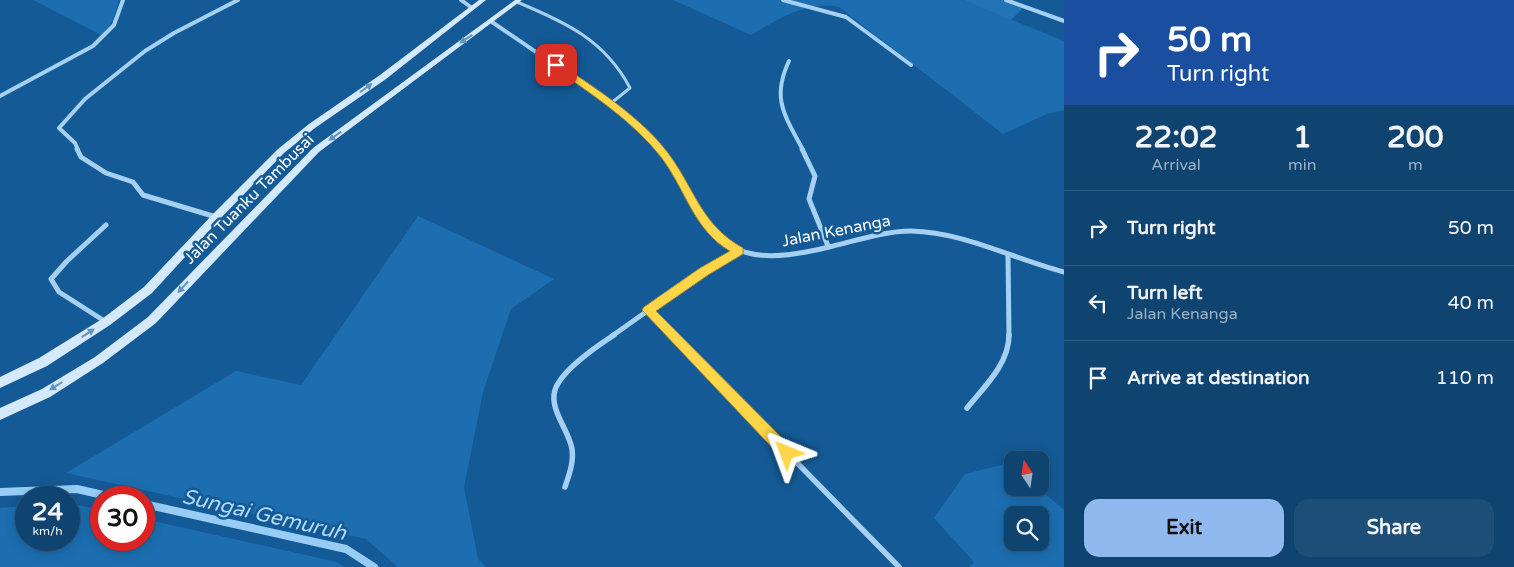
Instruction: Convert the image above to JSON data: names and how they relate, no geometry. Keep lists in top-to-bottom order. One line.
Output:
{"streets":{"main road":["Jalan Tuanku Tambusai"],"street":["Jalan Kenanga"]},"crossings":[["Jalan Tuanku Tambusai","Jalan Kenanga"]],"water":["Sungai Gemuruh"],"north":"top","page":{"turn":["50 m","Turn right"],"eta":["22:02","Arrival","1","min","200","m"],"list":[{"name":"Turn right","value":"50 m"},{"name":"Turn left","note":"Jalan Kenanga","value":"40 m"},{"name":"Arrive at destination","value":"110 m"}],"speed":"24 km/h","limit":"30","buttons":["Exit","Share"]}}
